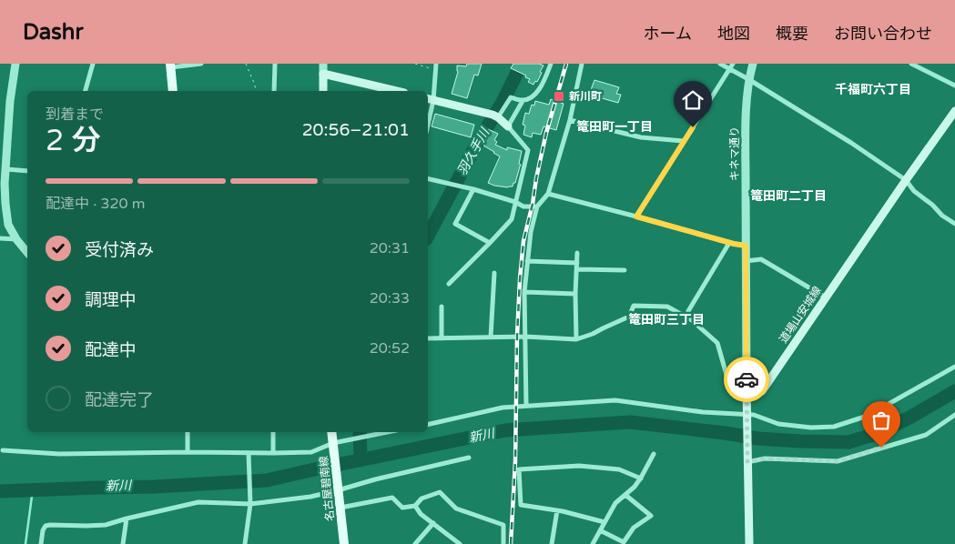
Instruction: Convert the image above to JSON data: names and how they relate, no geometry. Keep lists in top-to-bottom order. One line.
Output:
{"streets":{"main road":["道場山安城線","名古屋碧南線"],"street":["キネマ通り"]},"crossings":[["キネマ通り","道場山安城線"]],"districts":["千福町六丁目","篭田町一丁目","篭田町二丁目","篭田町三丁目"],"water":["羽久手川","新川"],"places":{"transit":["新川町"]},"page":{"header":"Dashr","nav":["ホーム","地図","概要","お問い合わせ"],"heading":["2 分","到着まで","20:56–21:01"],"bar":"配達中 · 320 m","list":[["受付済み","20:31"],["調理中","20:33"],["配達中","20:52"],"配達完了"]}}
